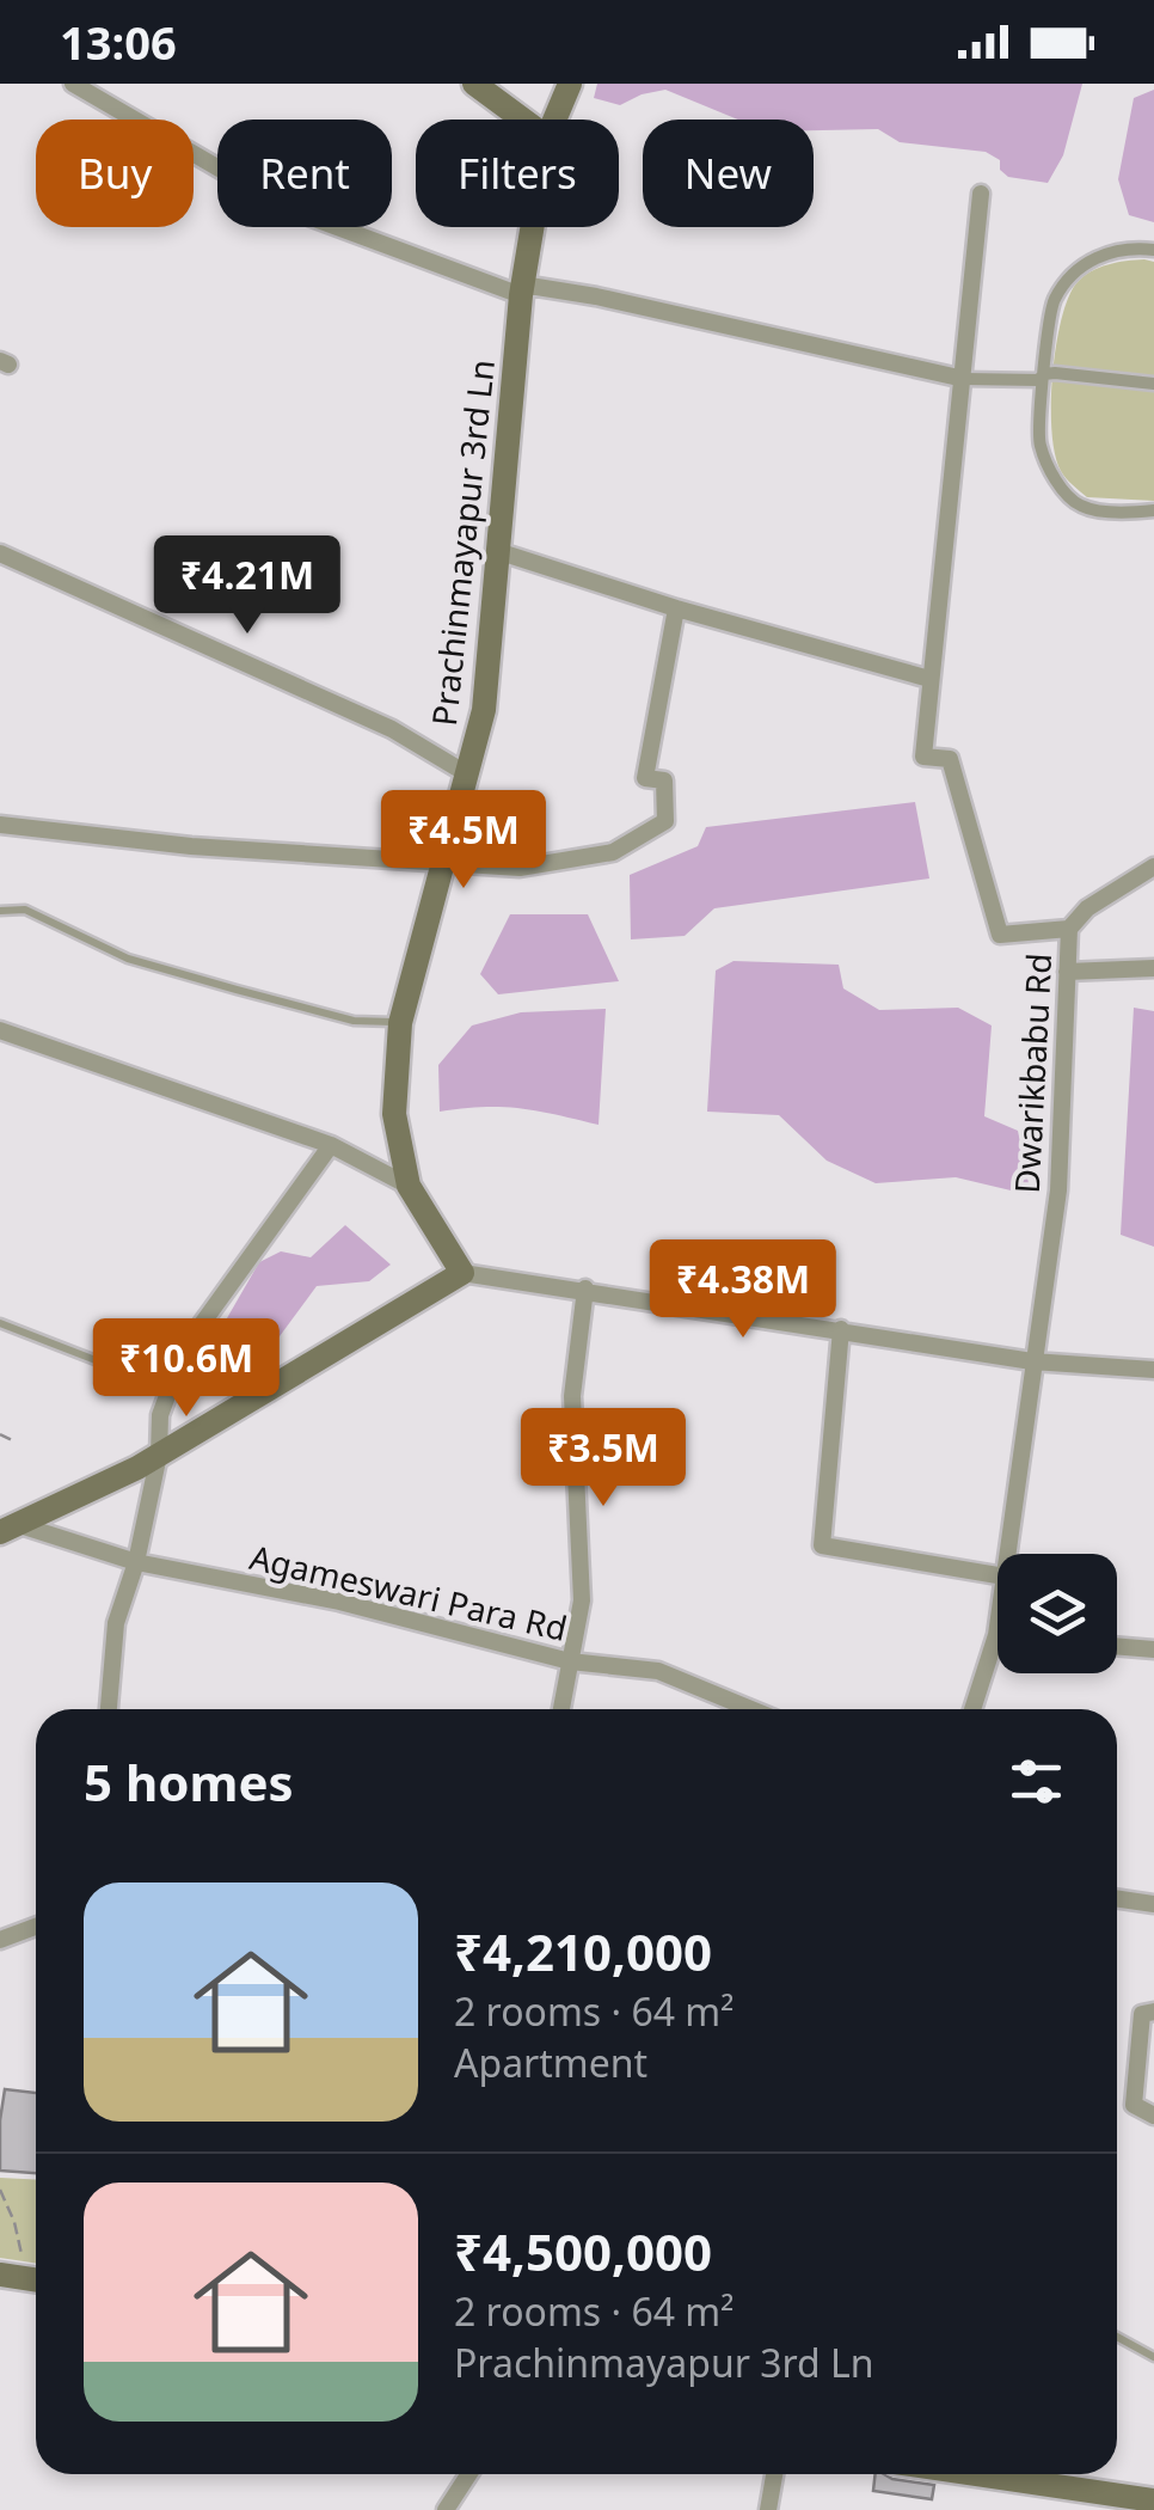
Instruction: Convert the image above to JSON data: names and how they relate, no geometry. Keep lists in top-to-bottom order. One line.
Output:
{"streets":{"main road":["Prachinmayapur 3rd Ln"],"street":["Dwarikbabu Rd","Agameswari Para Rd"]},"page":{"status":"13:06","chip":["Buy","Rent","Filters","New"],"price":["₹4.21M","₹4.5M","₹4.38M","₹10.6M","₹3.5M"],"heading":"5 homes","list":[{"name":"₹4,210,000","note":"2 rooms · 64 m² · Apartment"},{"name":"₹4,500,000","note":"2 rooms · 64 m² · Prachinmayapur 3rd Ln"}]}}
